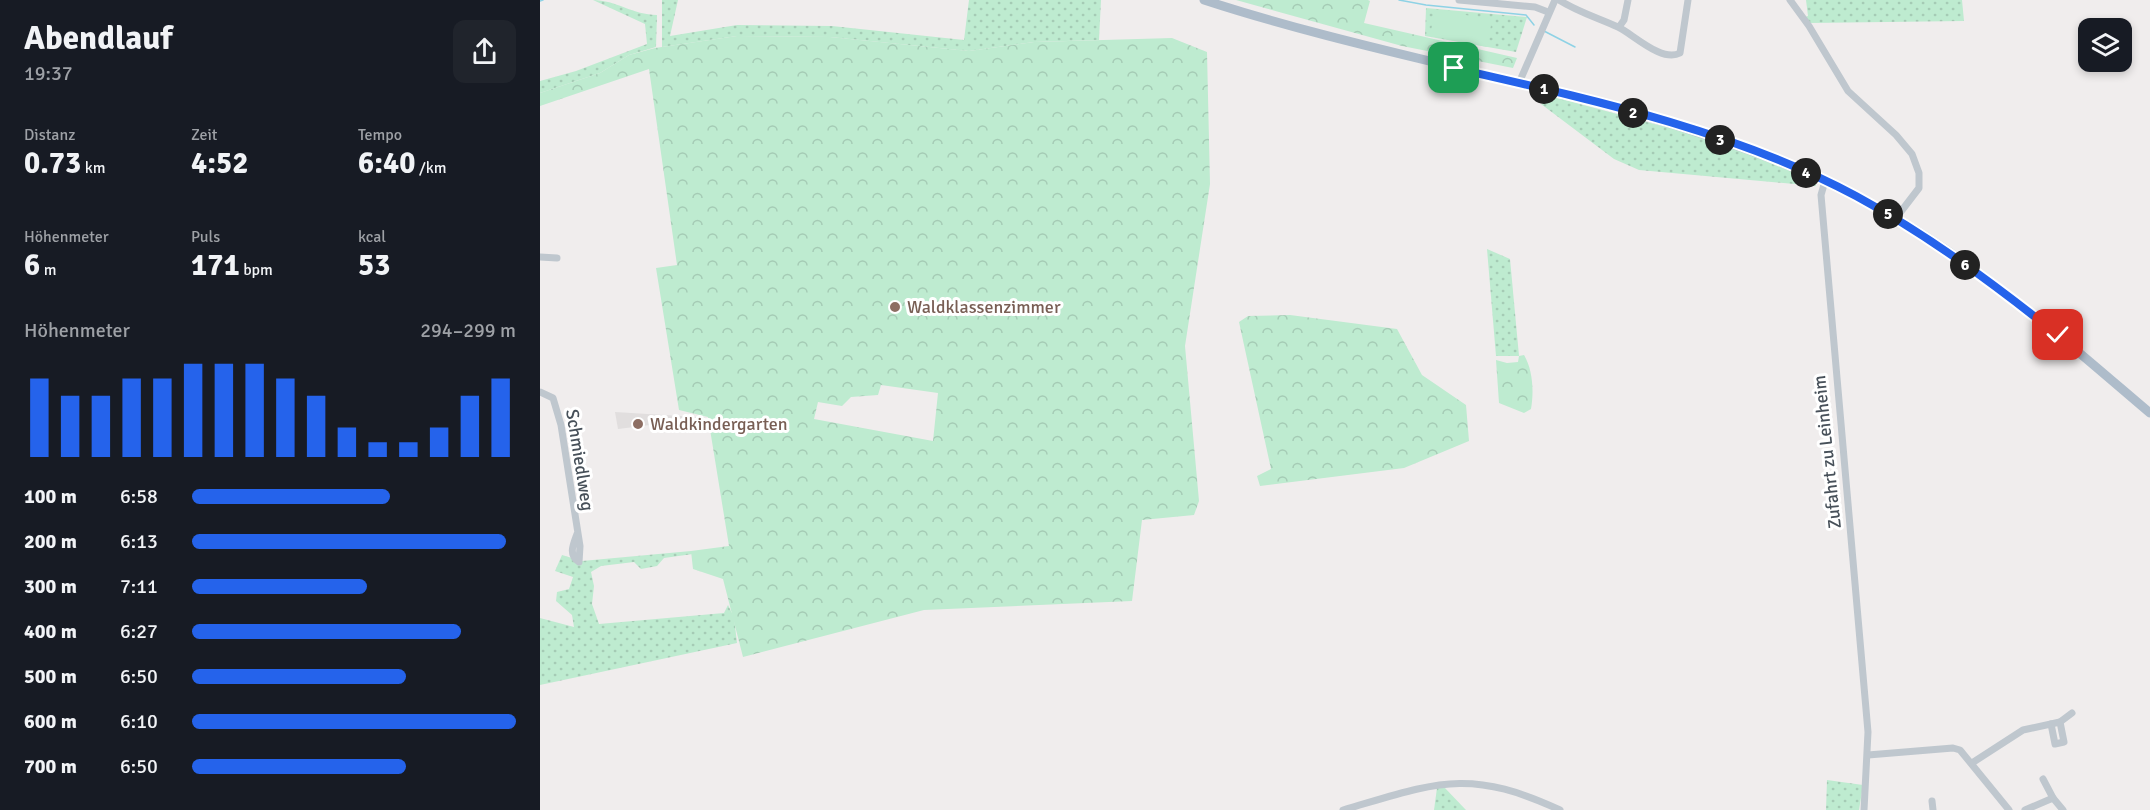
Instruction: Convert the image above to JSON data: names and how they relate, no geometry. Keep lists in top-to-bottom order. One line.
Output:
{"streets":{"street":["Zufahrt zu Leinheim","Schmiedlweg"]},"places":["Waldklassenzimmer","Waldkindergarten"],"page":{"heading":["Abendlauf","19:37"],"pins":["1","2","3","4","5","6"],"stats":[["Distanz","0.73 km"],["Zeit","4:52"],["Tempo","6:40 /km"],["Höhenmeter","6 m"],["Puls","171 bpm"],["kcal","53"]],"chart":["Höhenmeter","294–299 m"],"list":[{"name":"100 m","note":"6:58"},{"name":"200 m","note":"6:13"},{"name":"300 m","note":"7:11"},{"name":"400 m","note":"6:27"},{"name":"500 m","note":"6:50"},{"name":"600 m","note":"6:10"},{"name":"700 m","note":"6:50"}]}}
